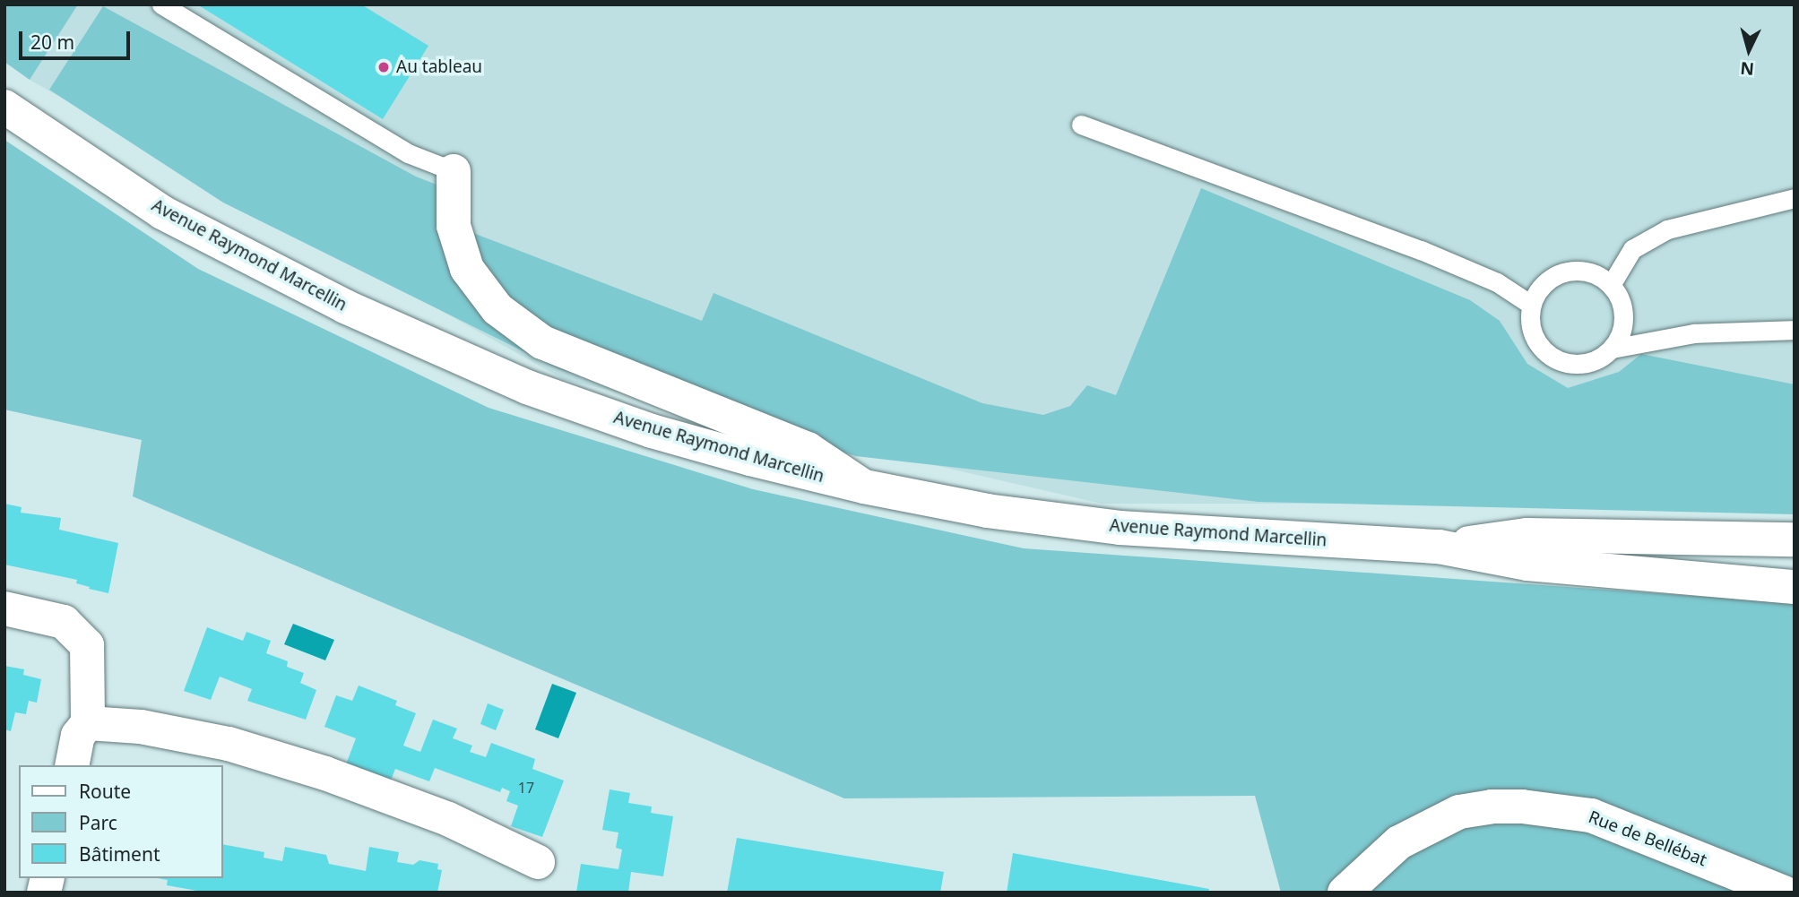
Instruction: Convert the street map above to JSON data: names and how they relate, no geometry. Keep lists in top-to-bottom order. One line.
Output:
{"streets":{"main road":["Avenue Raymond Marcellin","Rue de Bellébat"]},"places":["Au tableau"],"house_numbers":["17"],"legend":["Route","Parc","Bâtiment"],"scale_bar":"20 m","north":"bottom"}
